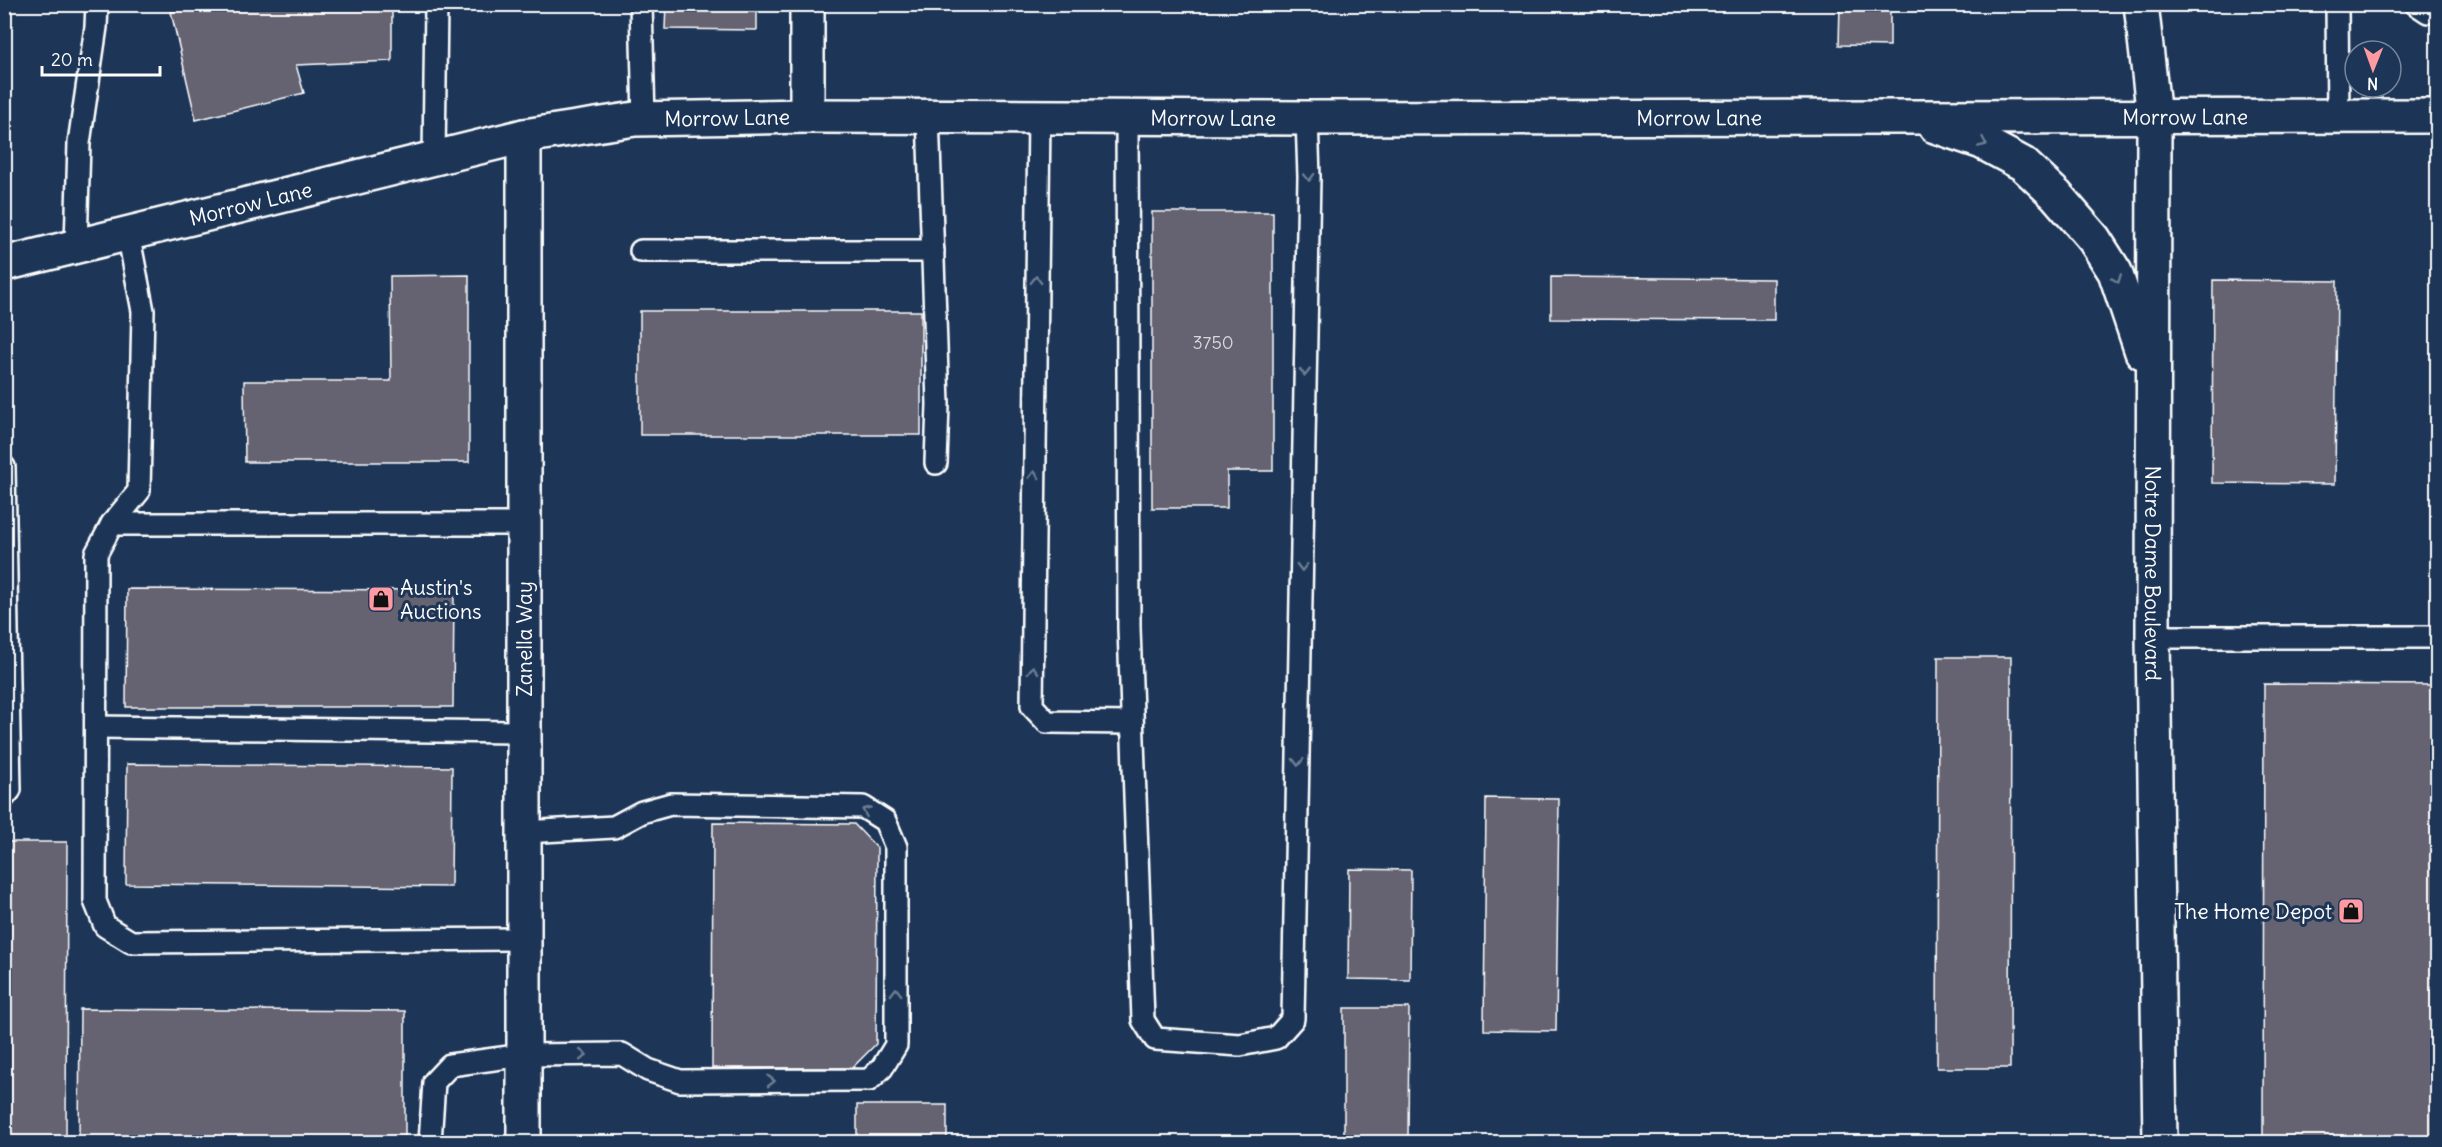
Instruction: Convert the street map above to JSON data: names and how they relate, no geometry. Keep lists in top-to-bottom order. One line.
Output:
{"streets":{"street":["Morrow Lane","Notre Dame Boulevard","Zanella Way"]},"crossings":[["Morrow Lane","Notre Dame Boulevard"],["Morrow Lane","Zanella Way"]],"places":{"shop":["Austin's Auctions","The Home Depot"]},"house_numbers":["3750"],"scale_bar":"20 m","north":"bottom"}
